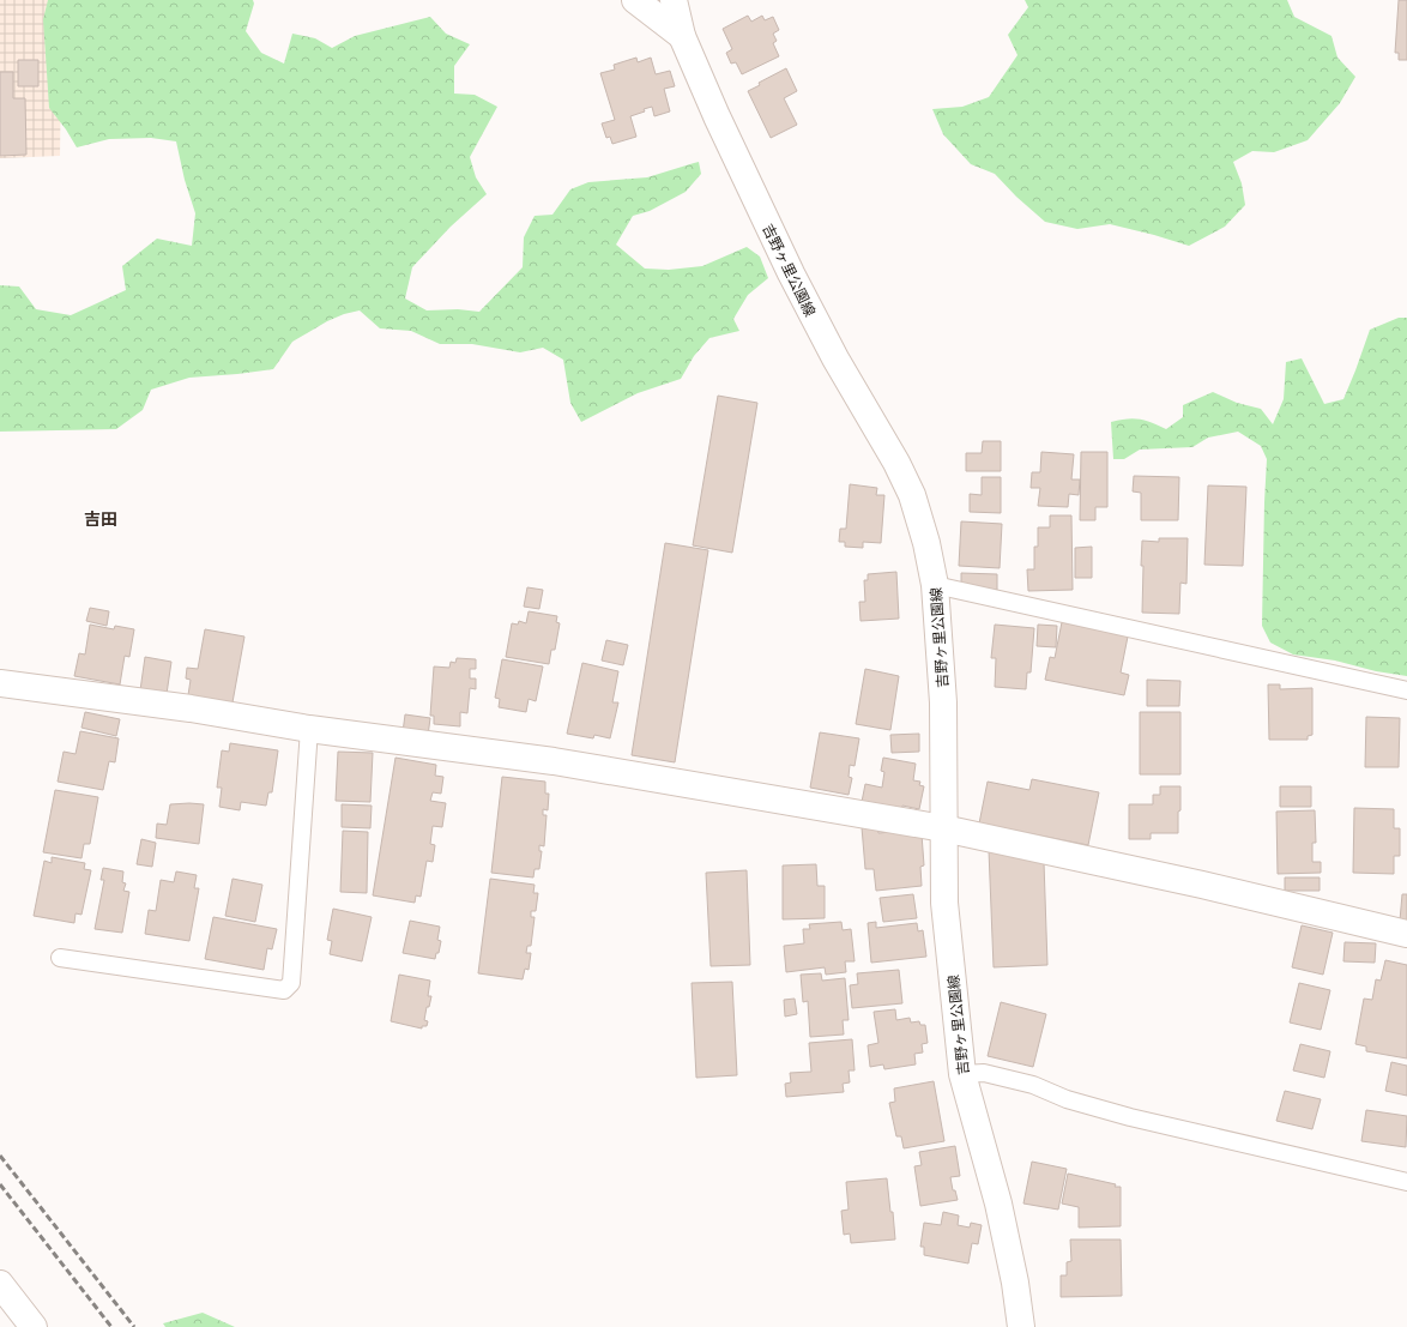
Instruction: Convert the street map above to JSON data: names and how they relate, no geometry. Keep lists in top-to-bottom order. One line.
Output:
{"streets":{"street":["吉野ヶ里公園線"]},"districts":["吉田"]}
